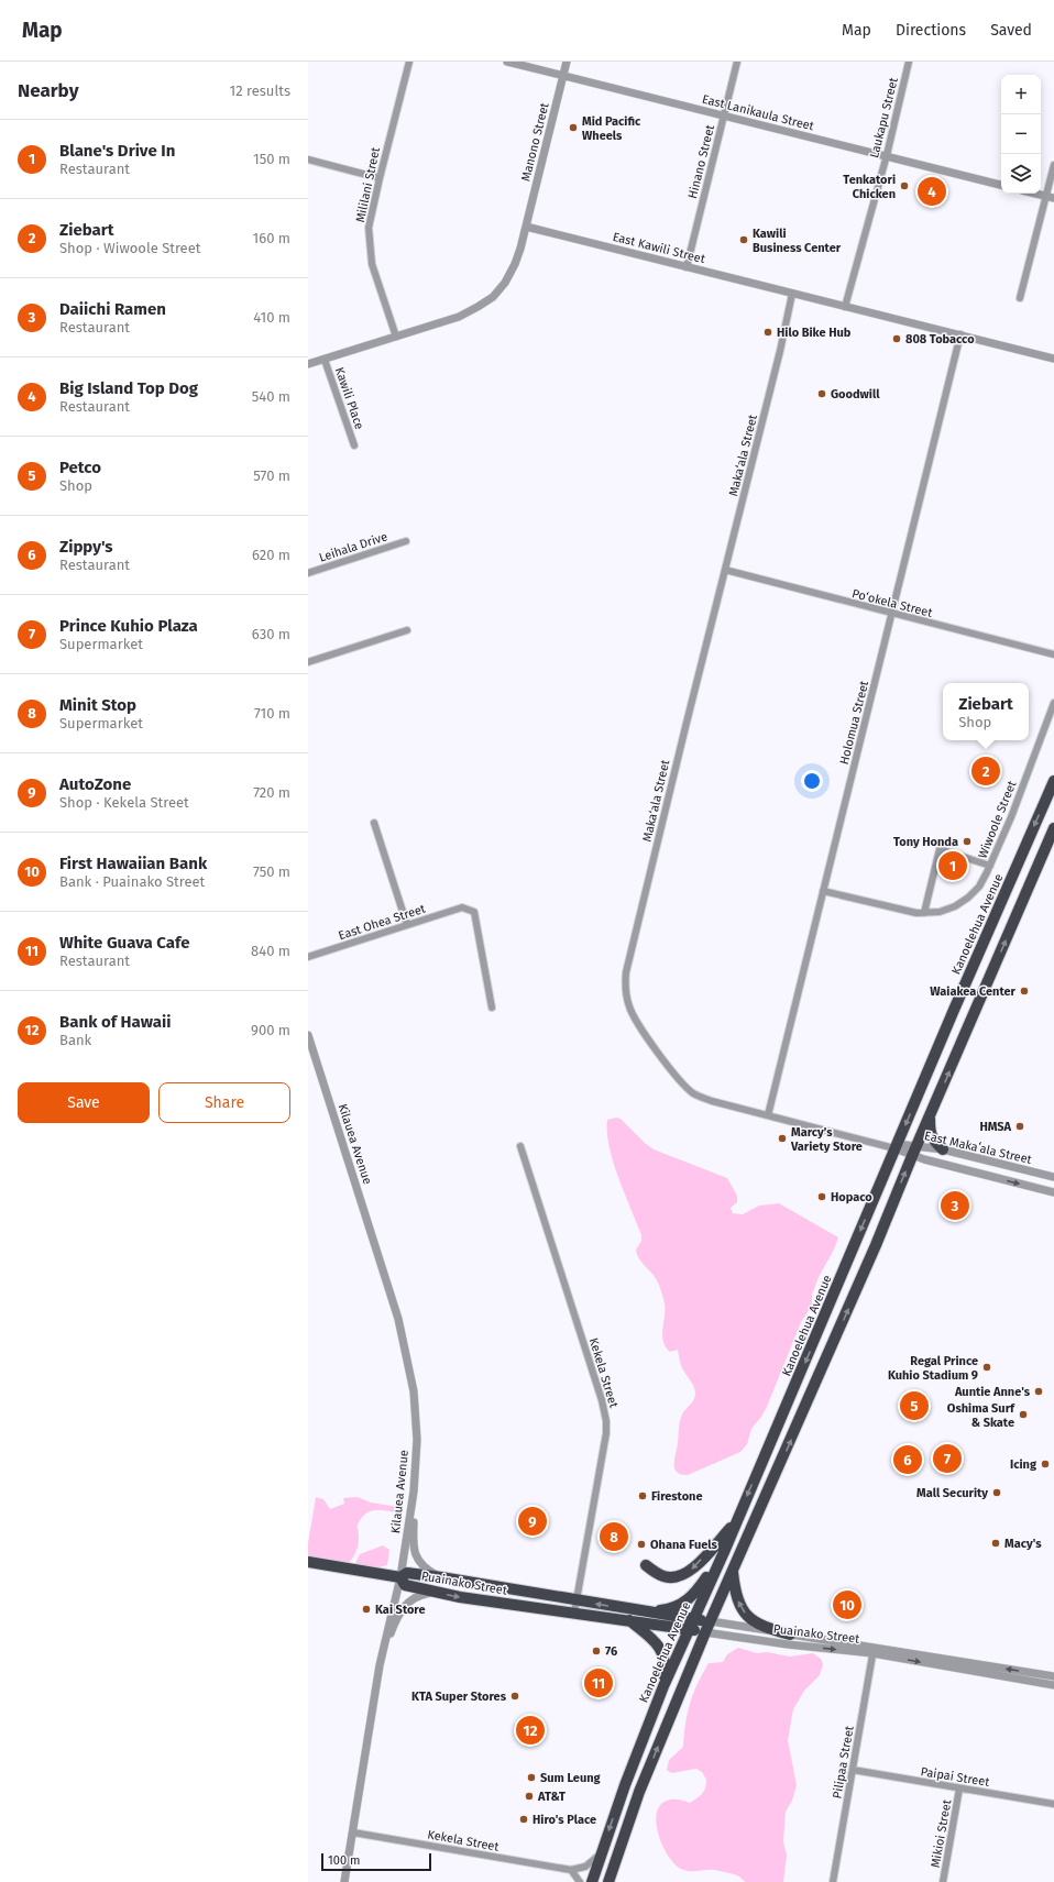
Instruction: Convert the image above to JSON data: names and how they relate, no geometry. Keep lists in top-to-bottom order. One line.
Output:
{"streets":{"highway":["Kanoelehua Avenue","Puainako Street"],"street":["East Lanikaula Street","Laukapu Street","Manono Street","Hinano Street","Mililani Street","East Kawili Street","Kawili Place","Maka‘ala Street","Leihala Drive","Po‘okela Street","Holomua Street","Wiwoole Street","East Ohea Street","Kilauea Avenue","East Makaʻala Street","Kekela Street","Pilipaa Street","Paipai Street","Mikioi Street"]},"crossings":[["East Lanikaula Street","Laukapu Street"],["East Lanikaula Street","Manono Street"],["East Lanikaula Street","Hinano Street"],["Laukapu Street","East Kawili Street"],["Manono Street","East Kawili Street"],["Hinano Street","East Kawili Street"],["East Kawili Street","Maka‘ala Street"],["East Kawili Street","Holomua Street"],["Maka‘ala Street","Po‘okela Street"],["Maka‘ala Street","Holomua Street"],["Maka‘ala Street","Kanoelehua Avenue"],["Maka‘ala Street","East Makaʻala Street"],["Po‘okela Street","Holomua Street"],["Holomua Street","Wiwoole Street"],["Kanoelehua Avenue","East Makaʻala Street"],["Kanoelehua Avenue","Puainako Street"],["Kilauea Avenue","Kekela Street"],["Kilauea Avenue","Puainako Street"],["Kekela Street","Puainako Street"],["Puainako Street","Pilipaa Street"],["Pilipaa Street","Paipai Street"],["Paipai Street","Mikioi Street"]],"places":["Mid Pacific Wheels","Tenkatori Chicken","Kawili Business Center","Hilo Bike Hub","808 Tobacco","Goodwill","Tony Honda","Waiakea Center","HMSA","Marcy’s Variety Store","Hopaco","Regal Prince Kuhio Stadium 9","Auntie Anne's","Oshima Surf & Skate","Icing","Mall Security","Firestone","Macy's","Ohana Fuels","Kai Store","76","KTA Super Stores","Sum Leung","AT&T","Hiro's Place"],"scale_bar":"100 m","page":{"header":"Map","nav":["Map","Directions","Saved"],"heading":["Nearby","12 results"],"map_buttons":["+","−"],"list":[{"mark":"1","name":"Blane's Drive In","note":"Restaurant","value":"150 m"},{"mark":"2","name":"Ziebart","note":"Shop · Wiwoole Street","value":"160 m"},{"mark":"3","name":"Daiichi Ramen","note":"Restaurant","value":"410 m"},{"mark":"4","name":"Big Island Top Dog","note":"Restaurant","value":"540 m"},{"mark":"5","name":"Petco","note":"Shop","value":"570 m"},{"mark":"6","name":"Zippy's","note":"Restaurant","value":"620 m"},{"mark":"7","name":"Prince Kuhio Plaza","note":"Supermarket","value":"630 m"},{"mark":"8","name":"Minit Stop","note":"Supermarket","value":"710 m"},{"mark":"9","name":"AutoZone","note":"Shop · Kekela Street","value":"720 m"},{"mark":"10","name":"First Hawaiian Bank","note":"Bank · Puainako Street","value":"750 m"},{"mark":"11","name":"White Guava Cafe","note":"Restaurant","value":"840 m"},{"mark":"12","name":"Bank of Hawaii","note":"Bank","value":"900 m"}],"pins":["4","2","1","3","5","7","6","9","8","10","11","12"],"popup":["Ziebart","Shop"],"buttons":["Save","Share"],"scale":"100 m"}}
